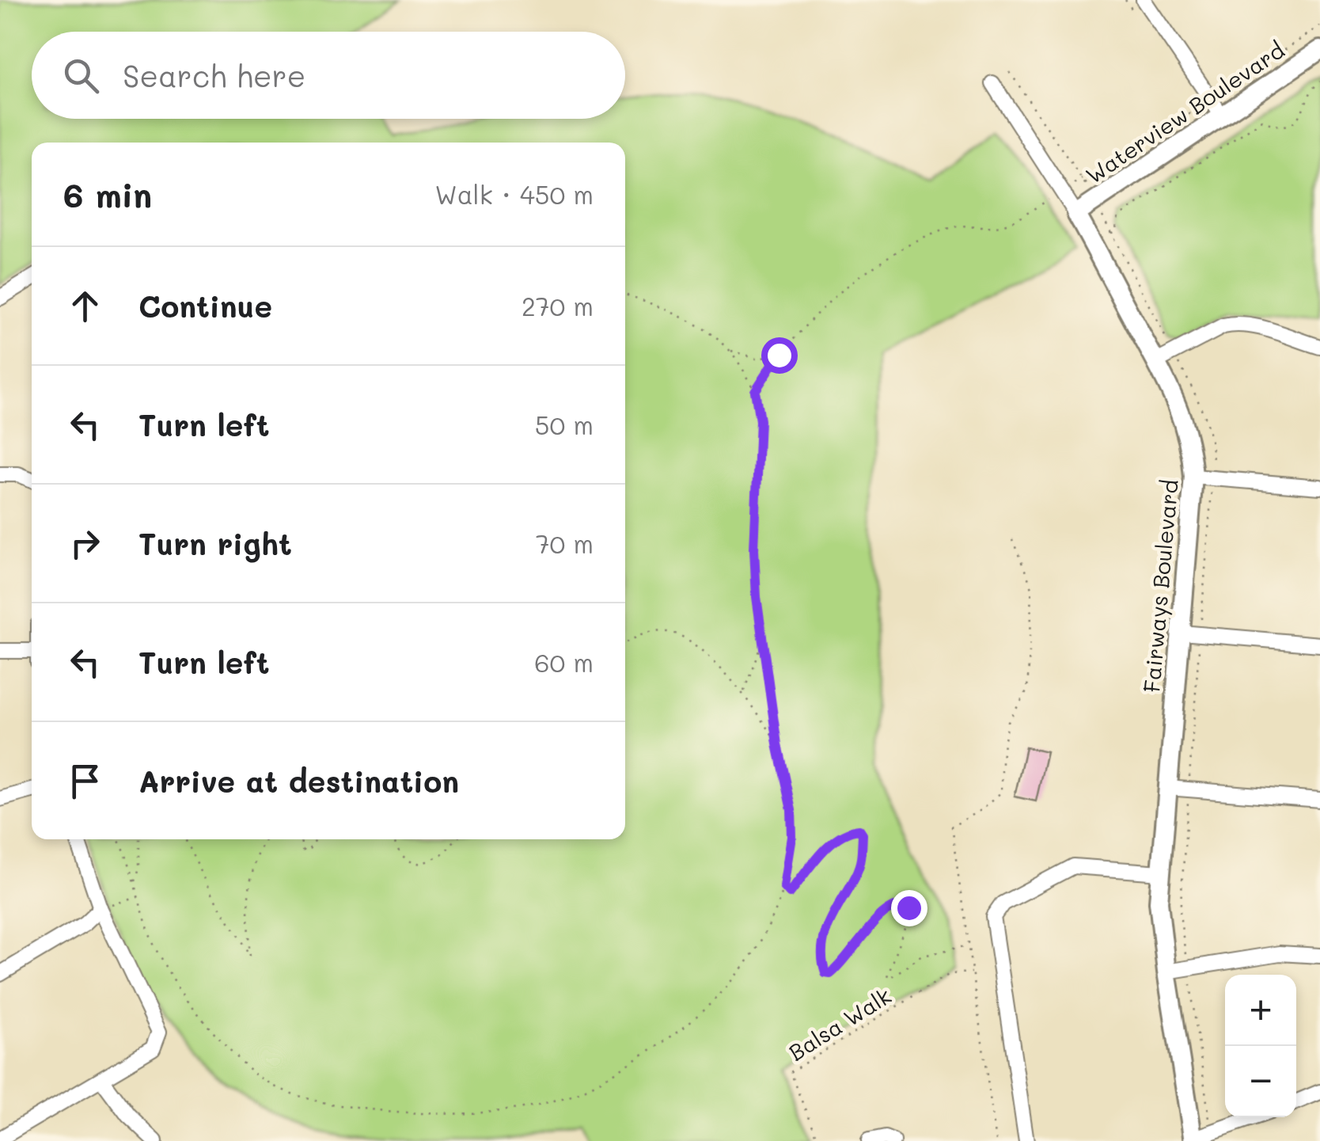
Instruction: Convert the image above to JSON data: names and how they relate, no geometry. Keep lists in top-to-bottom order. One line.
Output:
{"streets":{"street":["Waterview Boulevard","Fairways Boulevard"],"path":["Balsa Walk"]},"crossings":[["Waterview Boulevard","Fairways Boulevard"]],"page":{"search":"Search here","heading":["6 min","Walk · 450 m"],"list":[["Continue","270 m"],["Turn left","50 m"],["Turn right","70 m"],["Turn left","60 m"],"Arrive at destination"],"map_buttons":["+","−"]}}
